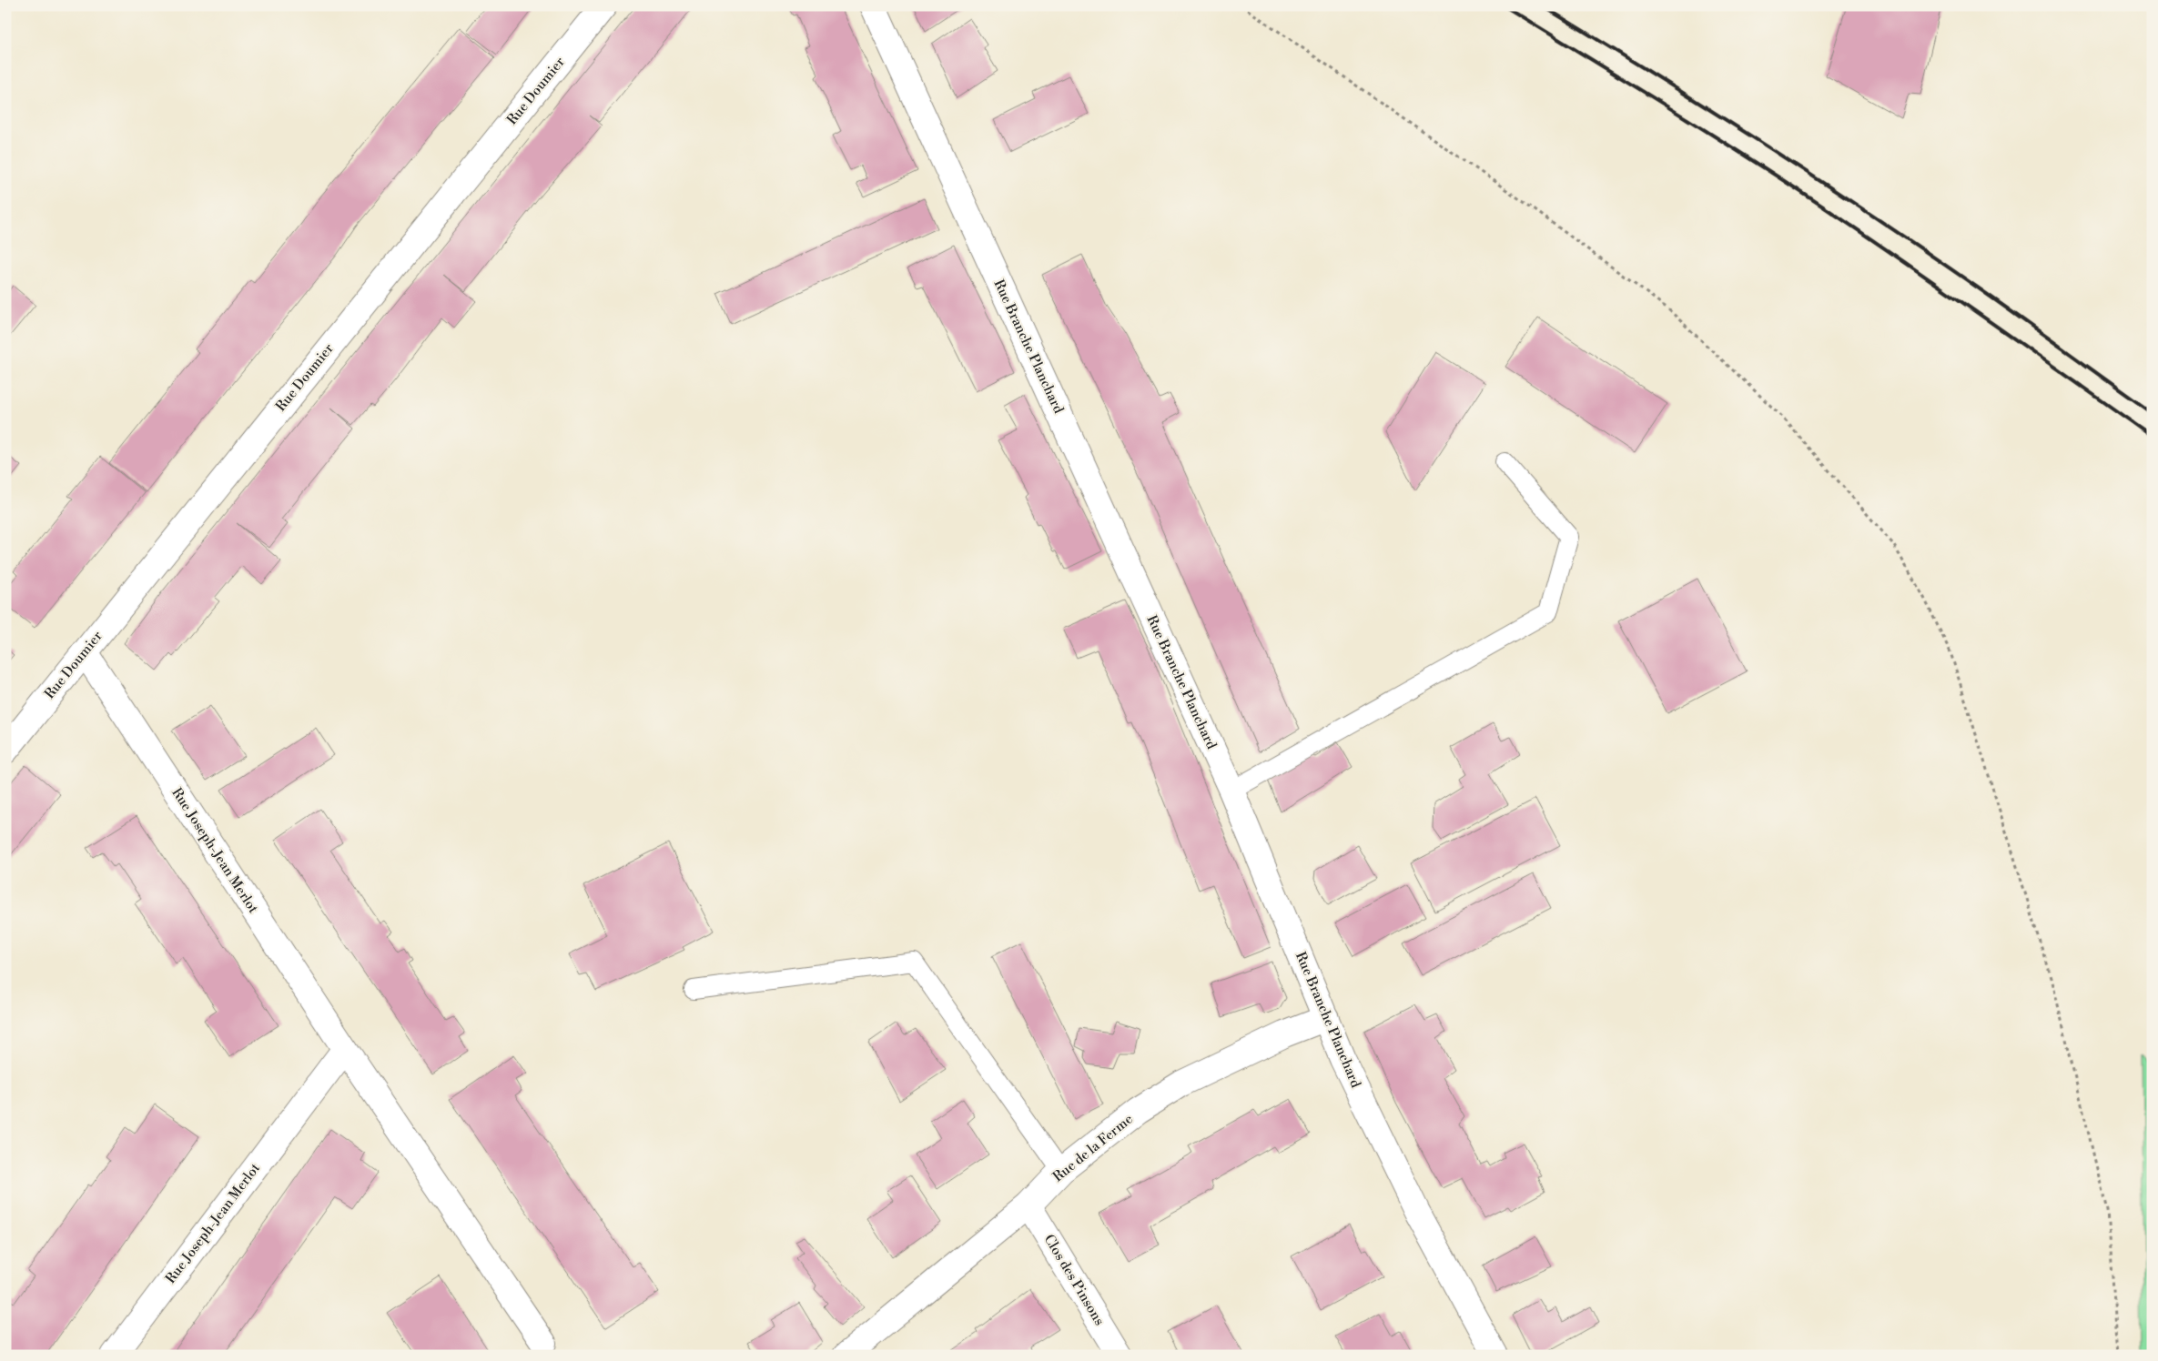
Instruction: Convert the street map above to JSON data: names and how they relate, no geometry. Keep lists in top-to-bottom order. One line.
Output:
{"streets":{"street":["Rue Doumier","Rue Branche Planchard","Rue Joseph-Jean Merlot","Rue de la Ferme","Clos des Pinsons"]},"crossings":[["Rue Doumier","Rue Joseph-Jean Merlot"],["Rue Branche Planchard","Rue de la Ferme"],["Rue de la Ferme","Clos des Pinsons"]]}
